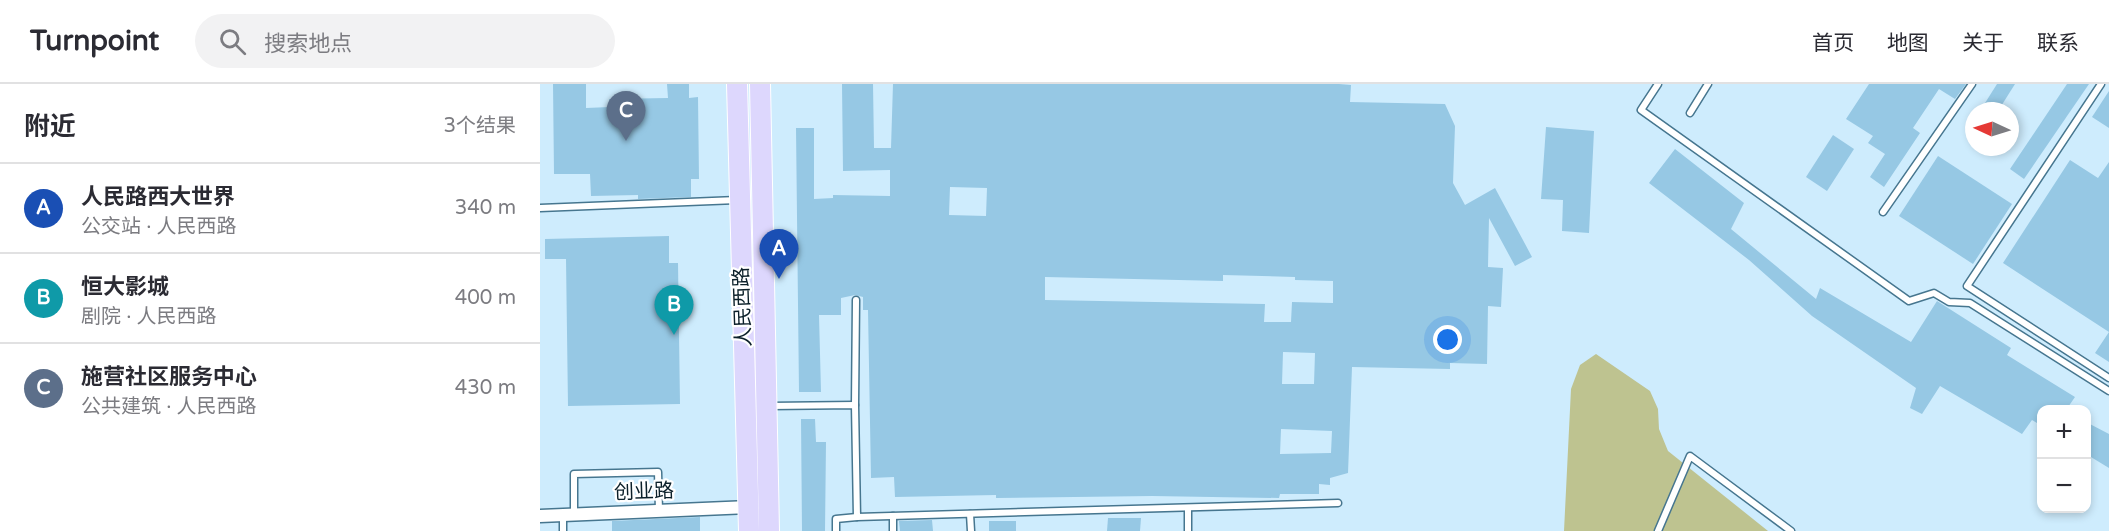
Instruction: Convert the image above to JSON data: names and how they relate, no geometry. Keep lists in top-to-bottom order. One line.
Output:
{"streets":{"main road":["人民西路"],"street":["创业路"]},"crossings":[["人民西路","创业路"]],"north":"left","page":{"header":"Turnpoint","search":"搜索地点","nav":["首页","地图","关于","联系"],"heading":["附近","3个结果"],"pins":["C","A","B"],"list":[{"mark":"A","name":"人民路西大世界","note":"公交站 · 人民西路","value":"340 m"},{"mark":"B","name":"恒大影城","note":"剧院 · 人民西路","value":"400 m"},{"mark":"C","name":"施营社区服务中心","note":"公共建筑 · 人民西路","value":"430 m"}],"map_buttons":["+","−"]}}
